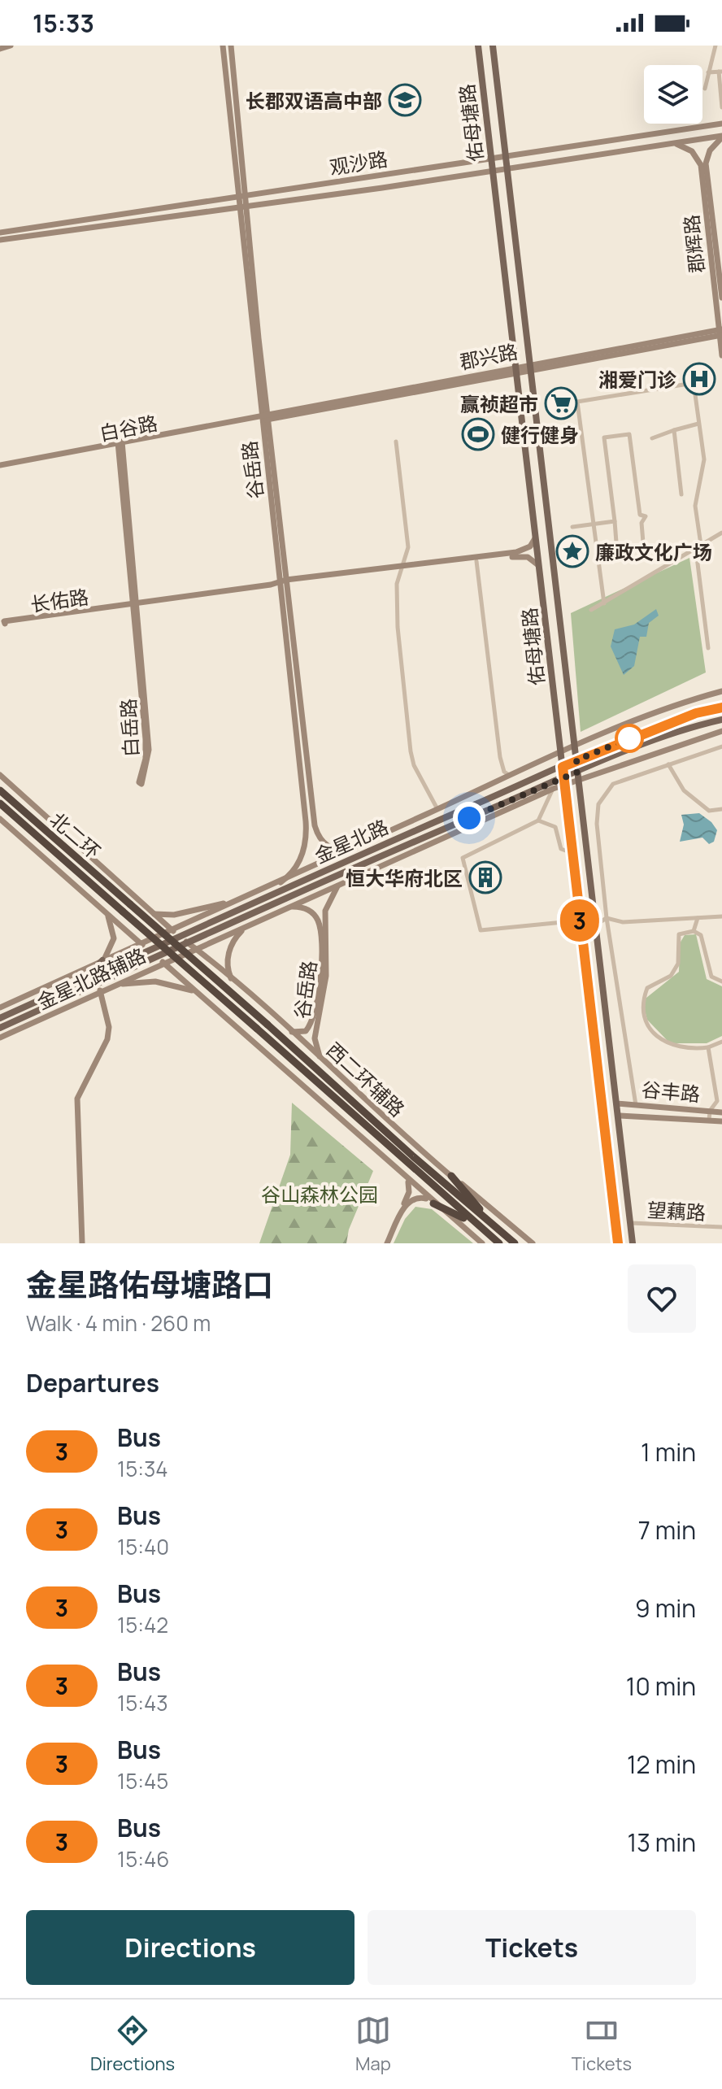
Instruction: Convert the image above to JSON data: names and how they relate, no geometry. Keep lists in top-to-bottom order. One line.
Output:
{"streets":{"highway":["北二环"],"main road":["佑母塘路","观沙路","郡辉路","郡兴路","白谷路","谷岳路","长佑路","白岳路","金星北路","金星北路辅路","西二环辅路","谷丰路"],"street":["望藕路"]},"crossings":[["佑母塘路","观沙路"],["佑母塘路","郡兴路"],["佑母塘路","长佑路"],["佑母塘路","金星北路"],["佑母塘路","谷丰路"],["佑母塘路","望藕路"],["观沙路","郡辉路"],["观沙路","谷岳路"],["郡辉路","郡兴路"],["郡兴路","白谷路"],["郡兴路","谷岳路"],["白谷路","谷岳路"],["白谷路","白岳路"],["谷岳路","长佑路"],["谷岳路","金星北路辅路"],["谷岳路","西二环辅路"],["长佑路","白岳路"],["金星北路","西二环辅路"],["金星北路辅路","西二环辅路"]],"parks":["谷山森林公园"],"places":{"school or university":["长郡双语高中部"],"hospital":["湘爱门诊"],"supermarket":["赢祯超市"],"sports":["健行健身"],"place":["廉政文化广场"],"building":["恒大华府北区"]},"lines":["bus line 3"],"page":{"status":"15:33","on_map":"3","heading":[["金星路佑母塘路口","Walk · 4 min · 260 m"],"Departures"],"list":[{"mark":"3","name":"Bus","note":"15:34","value":"1 min"},{"mark":"3","name":"Bus","note":"15:40","value":"7 min"},{"mark":"3","name":"Bus","note":"15:42","value":"9 min"},{"mark":"3","name":"Bus","note":"15:43","value":"10 min"},{"mark":"3","name":"Bus","note":"15:45","value":"12 min"},{"mark":"3","name":"Bus","note":"15:46","value":"13 min"}],"buttons":["Directions","Tickets"],"tabs":["Directions","Map","Tickets"]}}
